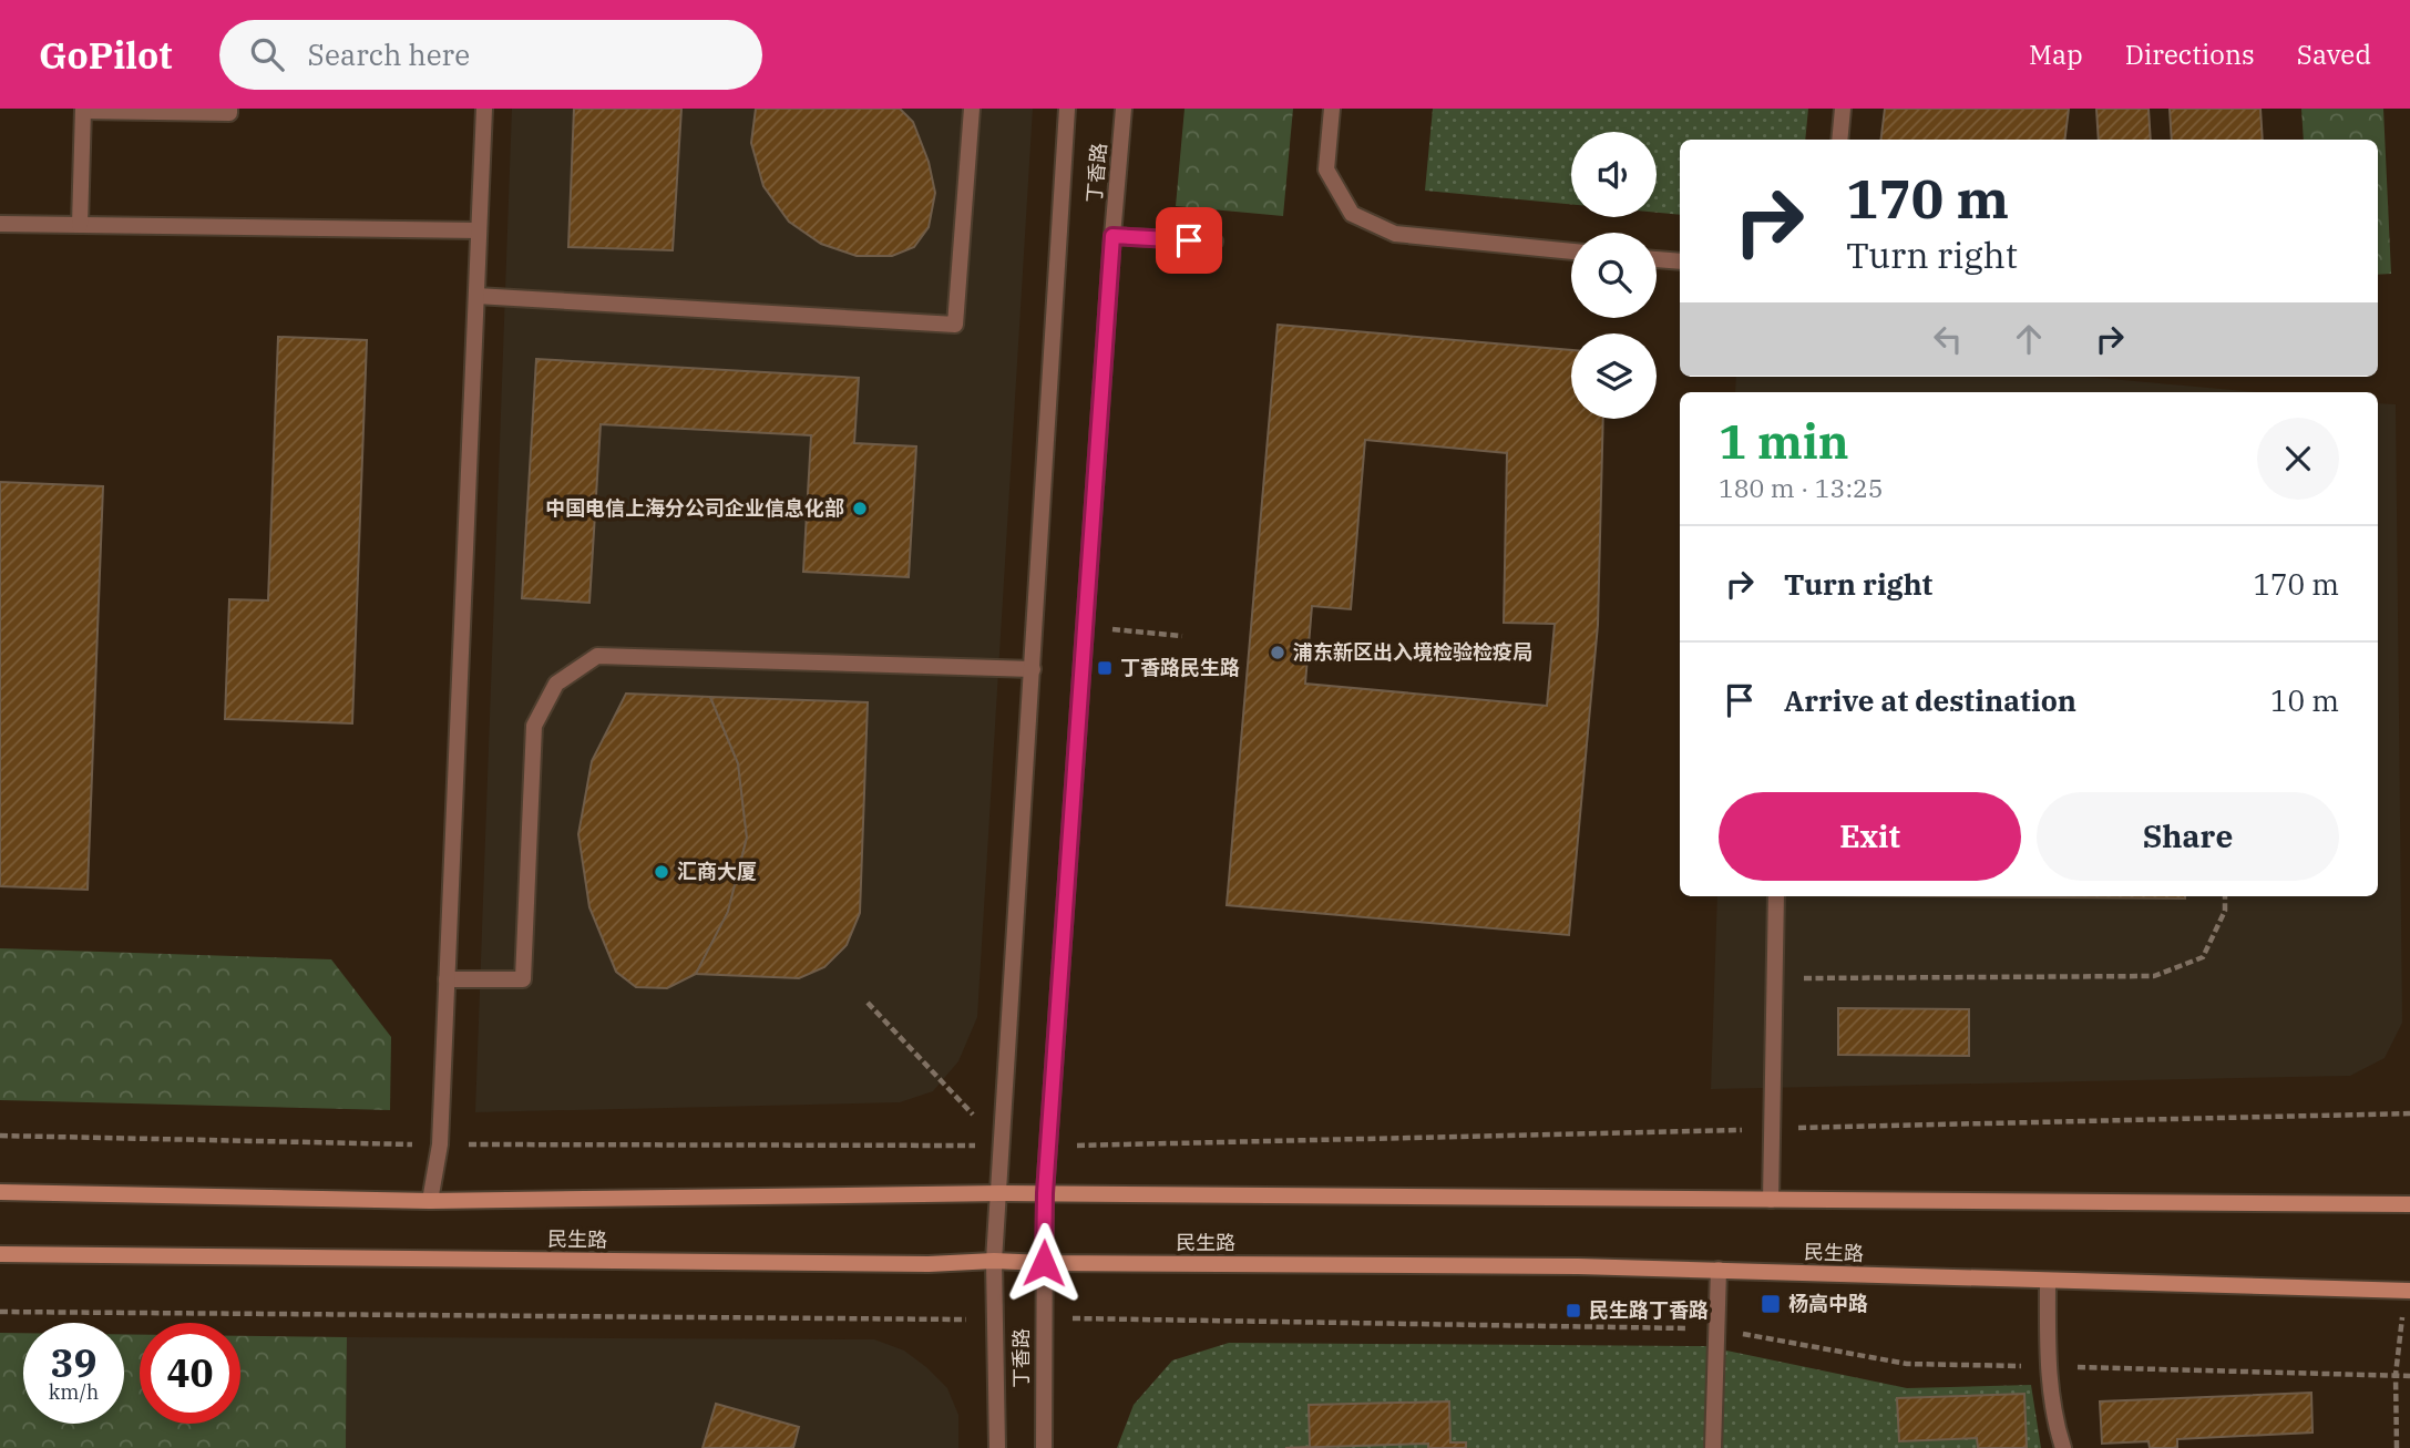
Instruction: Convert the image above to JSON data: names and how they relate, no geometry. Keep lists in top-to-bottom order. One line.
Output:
{"streets":{"main road":["民生路"],"street":["丁香路"]},"crossings":[["丁香路","民生路"]],"places":{"other":["中国电信上海分公司企业信息化部","浦东新区出入境检验检疫局","汇商大厦"],"transit":["丁香路民生路","杨高中路","民生路丁香路"]},"page":{"header":"GoPilot","search":"Search here","nav":["Map","Directions","Saved"],"turn":["170 m","Turn right"],"heading":["1 min","180 m · 13:25"],"list":[{"name":"Turn right","value":"170 m"},{"name":"Arrive at destination","value":"10 m"}],"buttons":["Exit","Share"],"speed":"39 km/h","limit":"40"}}
